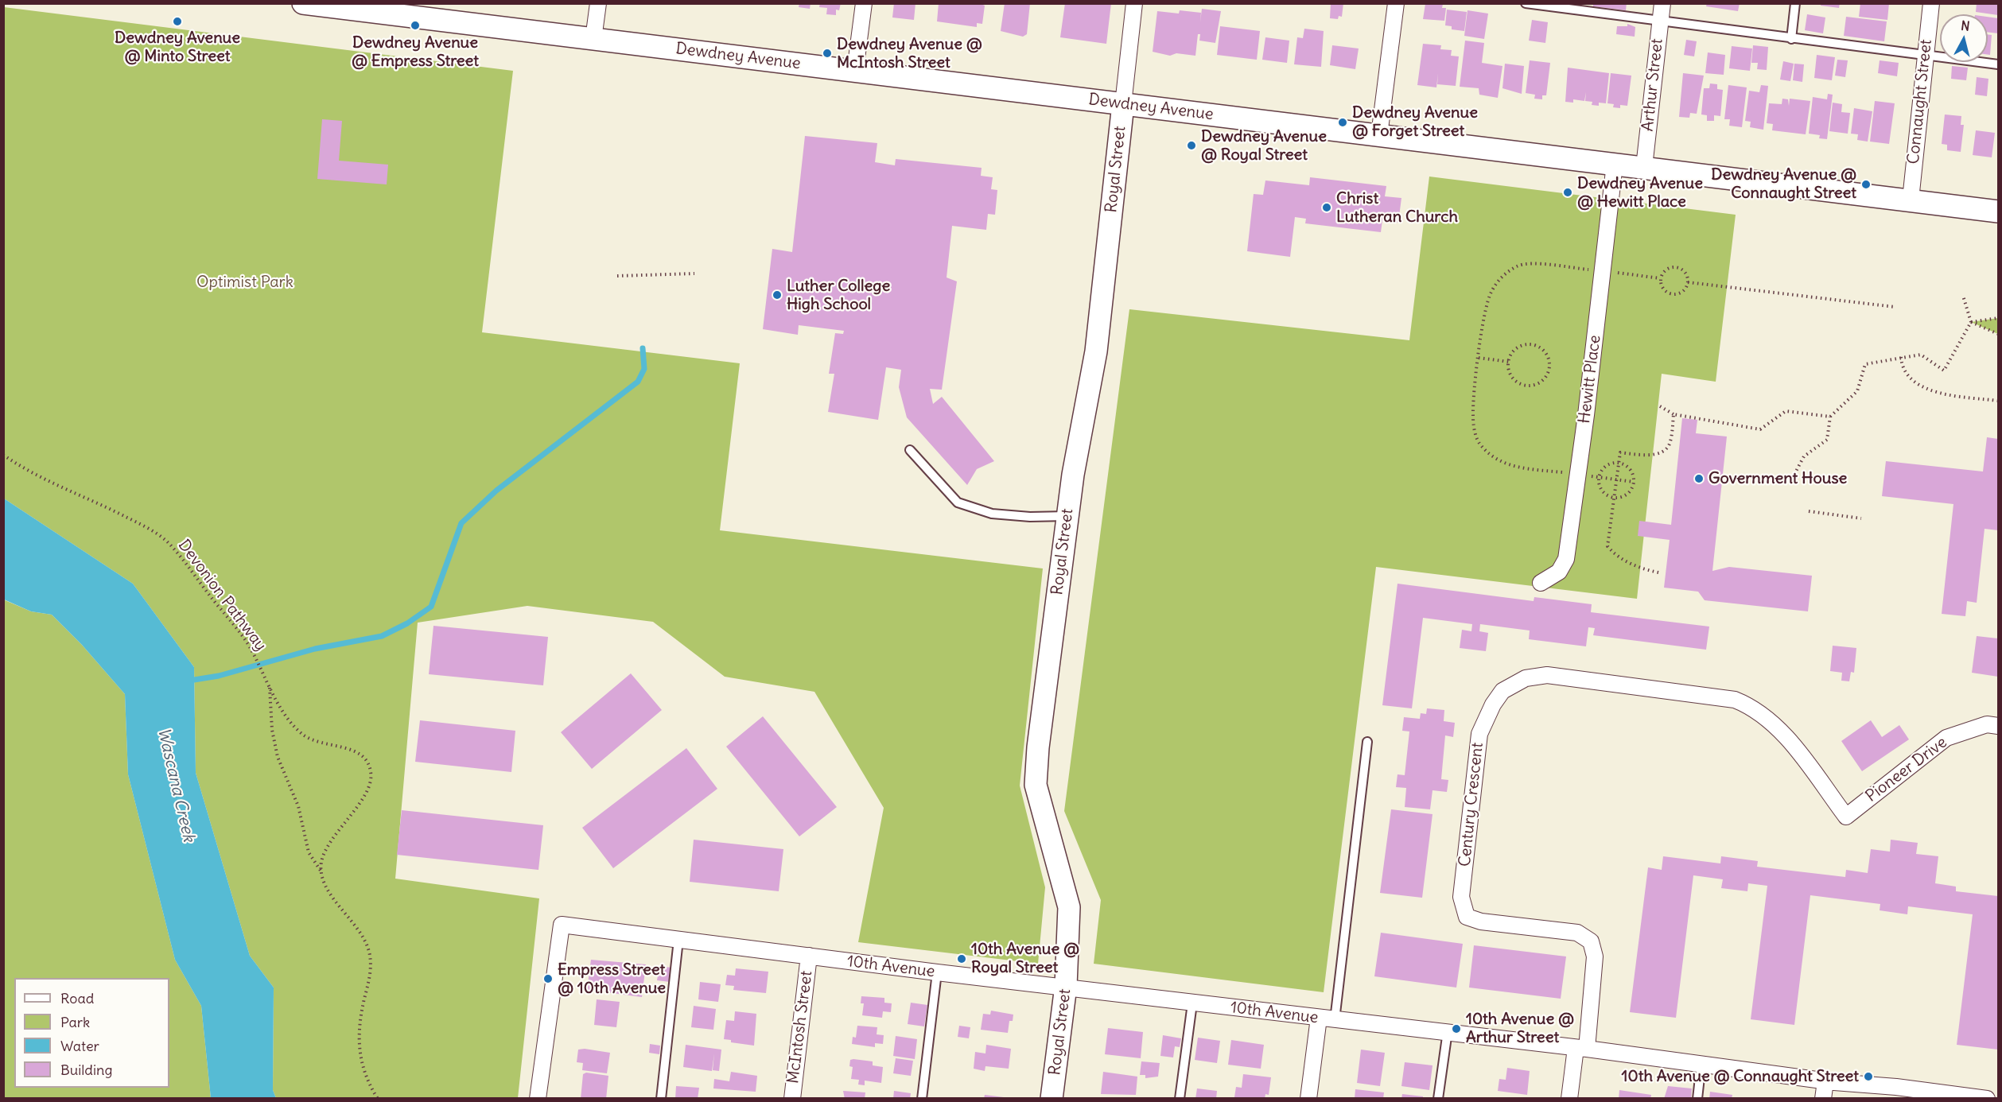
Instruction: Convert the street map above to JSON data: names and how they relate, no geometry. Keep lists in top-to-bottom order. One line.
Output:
{"streets":{"main road":["Dewdney Avenue","Royal Street"],"street":["Arthur Street","Connaught Street","Hewitt Place","Pioneer Drive","Century Crescent","10th Avenue","McIntosh Street"],"path":["Devonion Pathway"]},"crossings":[["Dewdney Avenue","Arthur Street"],["Dewdney Avenue","Connaught Street"],["Dewdney Avenue","Royal Street"],["Dewdney Avenue","Hewitt Place"],["Royal Street","10th Avenue"],["Pioneer Drive","Century Crescent"],["Century Crescent","10th Avenue"],["10th Avenue","McIntosh Street"]],"water":["Wascana Creek"],"parks":["Optimist Park"],"places":["Dewdney Avenue @ Minto Street","Dewdney Avenue @ Empress Street","Dewdney Avenue @ McIntosh Street","Dewdney Avenue @ Forget Street","Dewdney Avenue @ Royal Street","Dewdney Avenue @ Connaught Street","Dewdney Avenue @ Hewitt Place","Christ Lutheran Church","Luther College High School","Government House","10th Avenue @ Royal Street","Empress Street @ 10th Avenue","10th Avenue @ Arthur Street","10th Avenue @ Connaught Street"],"legend":["Road","Park","Water","Building"],"north":"top"}
